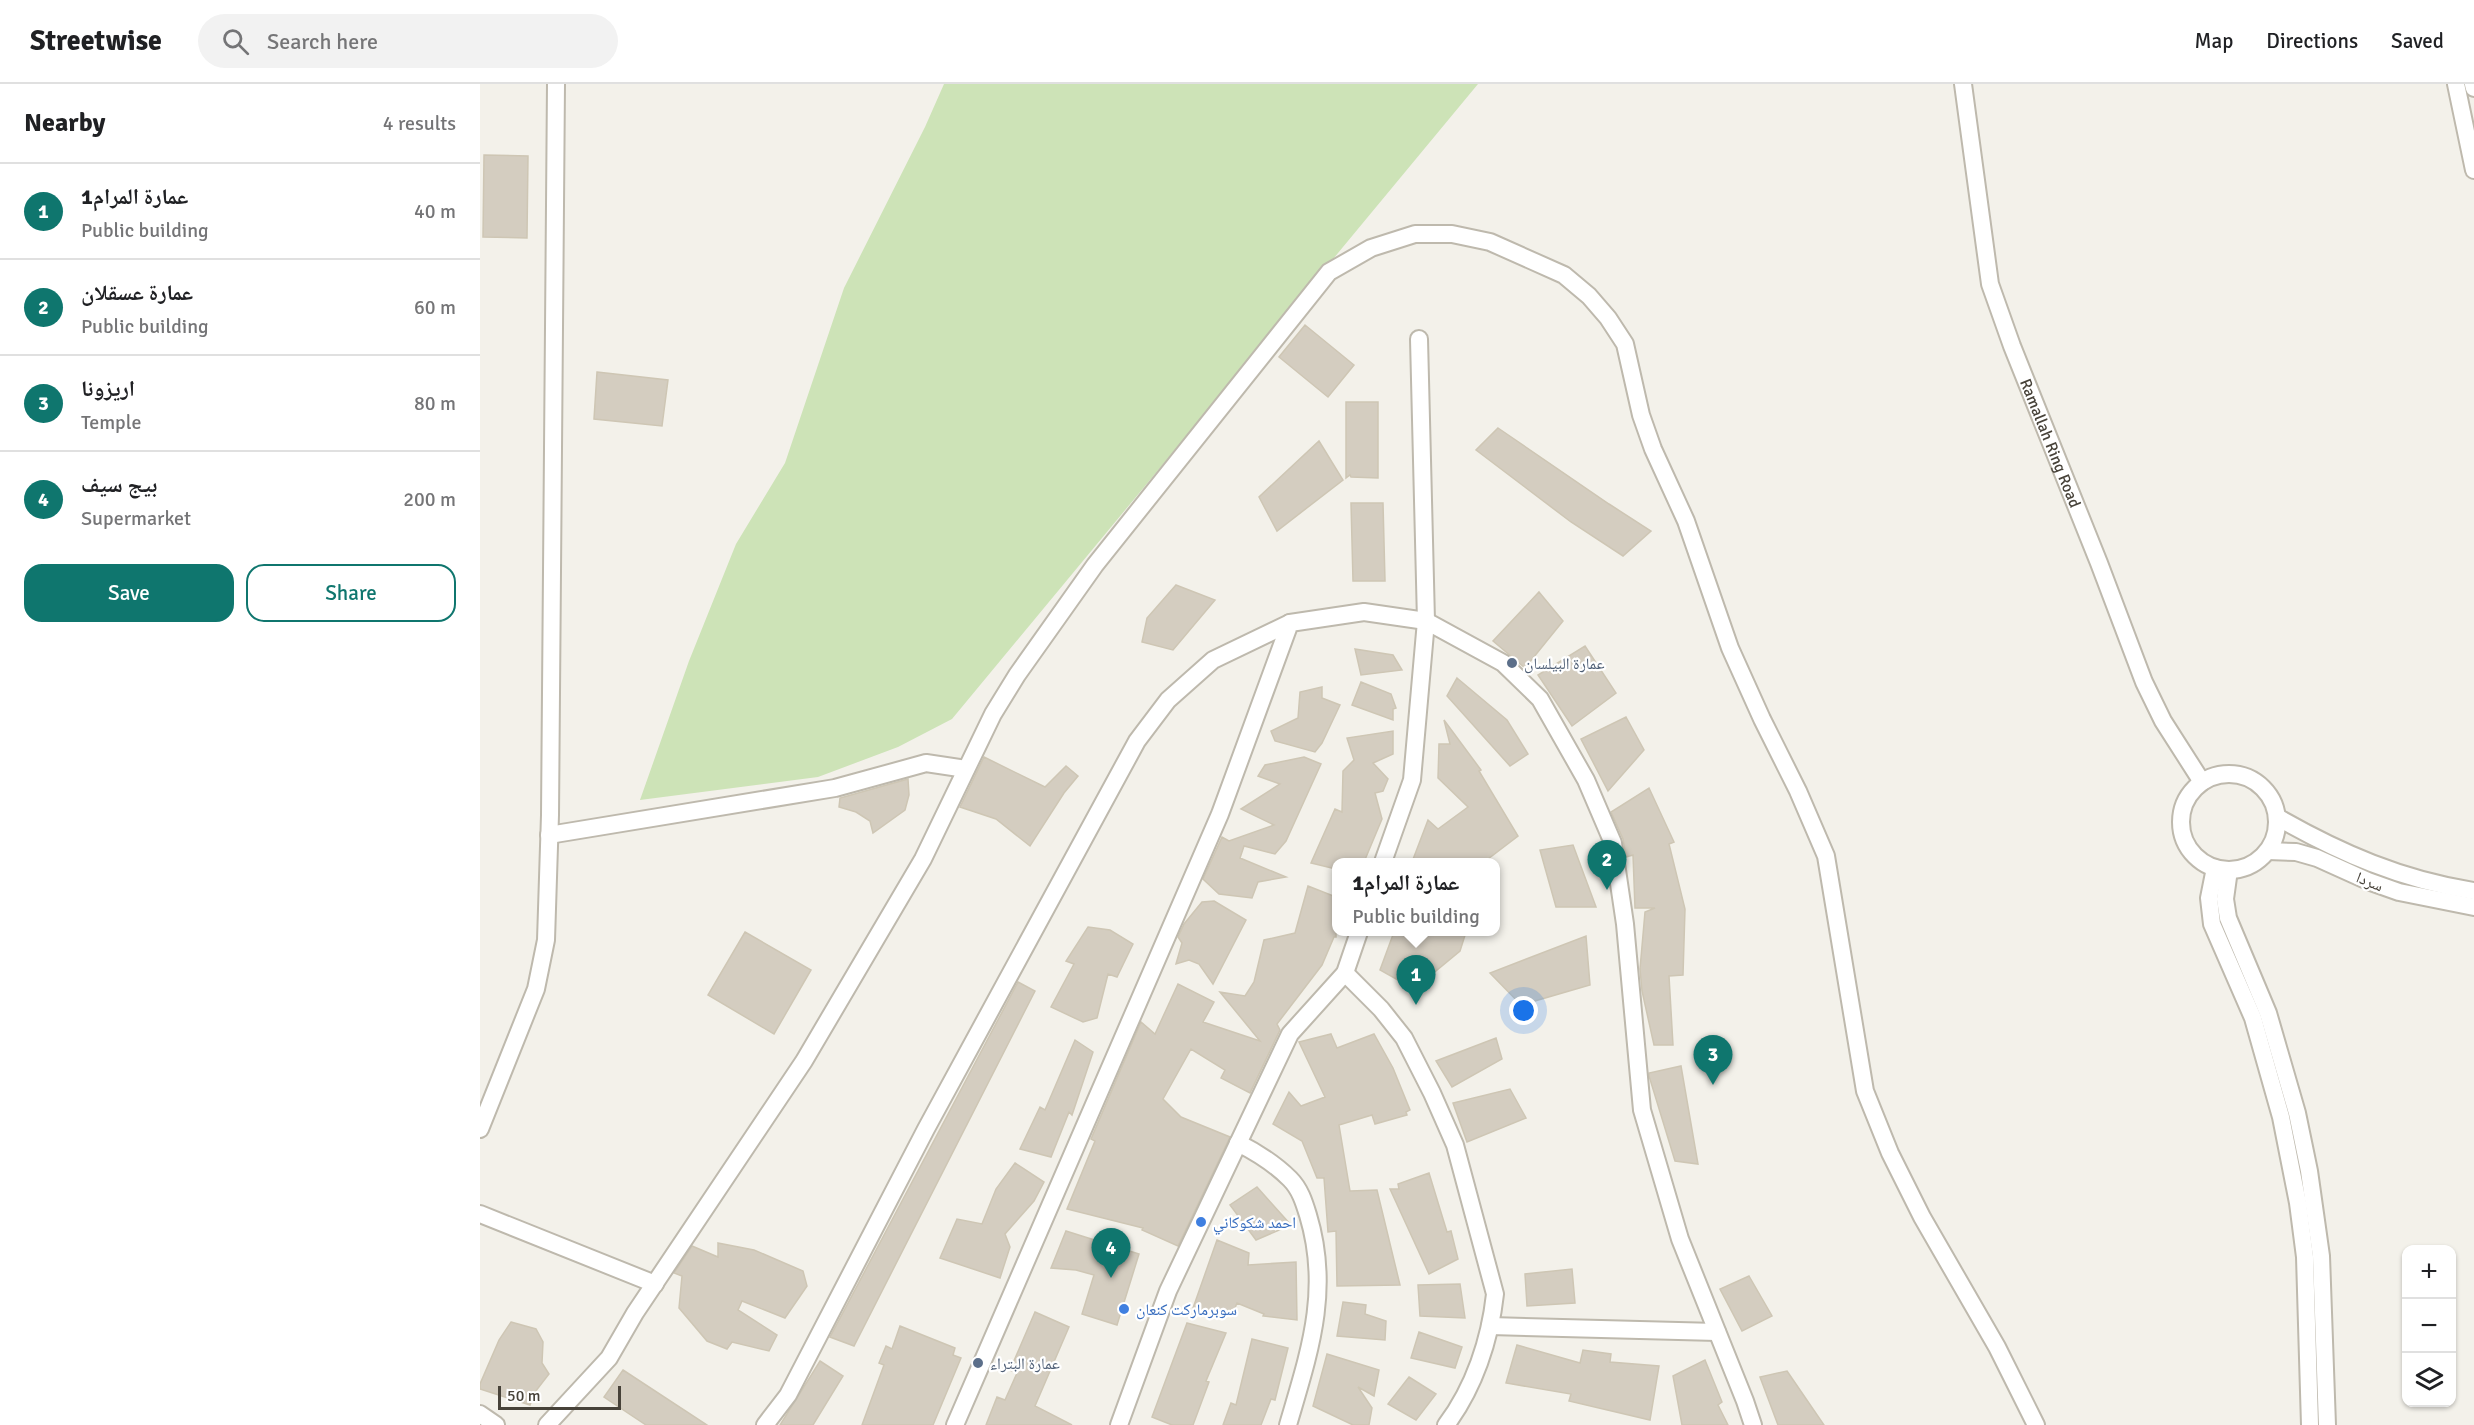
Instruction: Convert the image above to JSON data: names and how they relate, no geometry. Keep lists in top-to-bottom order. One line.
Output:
{"streets":{"street":["Ramallah Ring Road","سردا"]},"crossings":[["Ramallah Ring Road","سردا"]],"places":["عمارة البيلسان","احمد شكوكاني","سوبرماركت كنعان","عمارة البتراء"],"scale_bar":"50 m","page":{"header":"Streetwise","search":"Search here","nav":["Map","Directions","Saved"],"heading":["Nearby","4 results"],"list":[{"mark":"1","name":"عمارة المرام1","note":"Public building","value":"40 m"},{"mark":"2","name":"عمارة عسقلان","note":"Public building","value":"60 m"},{"mark":"3","name":"اريزونا","note":"Temple","value":"80 m"},{"mark":"4","name":"بيج سيف","note":"Supermarket","value":"200 m"}],"buttons":["Save","Share"],"pins":["2","1","3","4"],"popup":["عمارة المرام1","Public building"],"map_buttons":["+","−"],"scale":"50 m"}}
